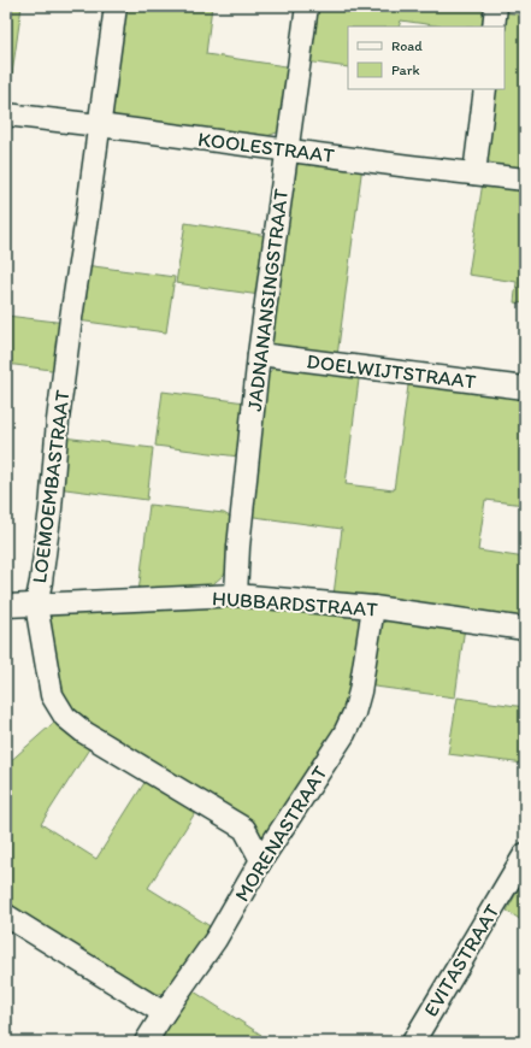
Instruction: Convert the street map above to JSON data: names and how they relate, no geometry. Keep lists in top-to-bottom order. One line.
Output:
{"streets":{"street":["KOOLESTRAAT","JADNANANSINGSTRAAT","DOELWIJTSTRAAT","LOEMOEMBASTRAAT","HUBBARDSTRAAT","MORENASTRAAT","EVITASTRAAT"]},"crossings":[["KOOLESTRAAT","JADNANANSINGSTRAAT"],["KOOLESTRAAT","LOEMOEMBASTRAAT"],["JADNANANSINGSTRAAT","DOELWIJTSTRAAT"],["JADNANANSINGSTRAAT","HUBBARDSTRAAT"],["LOEMOEMBASTRAAT","HUBBARDSTRAAT"],["LOEMOEMBASTRAAT","MORENASTRAAT"],["HUBBARDSTRAAT","MORENASTRAAT"]],"legend":["Road","Park"]}
